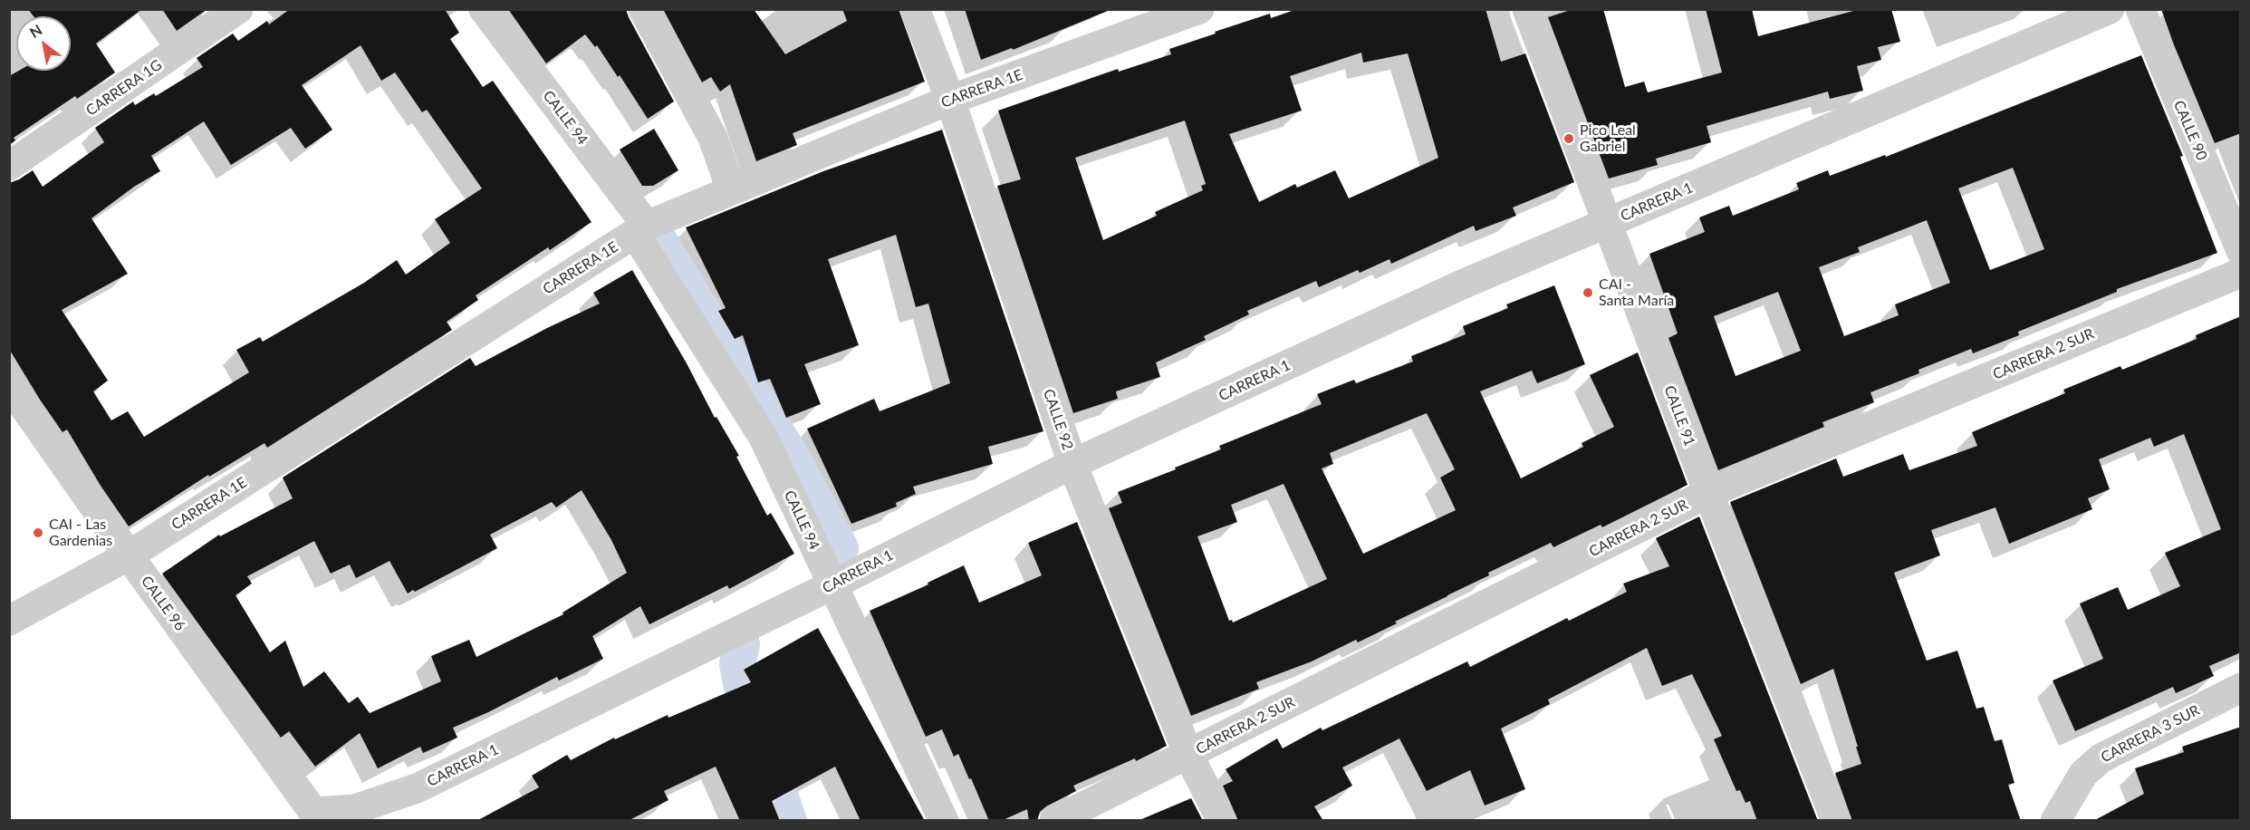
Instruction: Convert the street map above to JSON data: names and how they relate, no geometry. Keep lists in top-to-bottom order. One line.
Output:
{"streets":{"street":["CARRERA 1G","CARRERA 1E","CALLE 94","CALLE 90","CARRERA 1","CARRERA 2 SUR","CALLE 91","CALLE 92","CALLE 96","CARRERA 3 SUR"]},"crossings":[["CARRERA 1E","CALLE 94"],["CARRERA 1E","CALLE 92"],["CARRERA 1E","CALLE 96"],["CALLE 94","CARRERA 1"],["CARRERA 1","CALLE 91"],["CARRERA 1","CALLE 92"],["CARRERA 1","CALLE 96"],["CARRERA 2 SUR","CALLE 91"],["CARRERA 2 SUR","CALLE 92"]],"places":["Pico Leal Gabriel","CAI - Santa María","CAI - Las Gardenias"],"north":"top left"}
